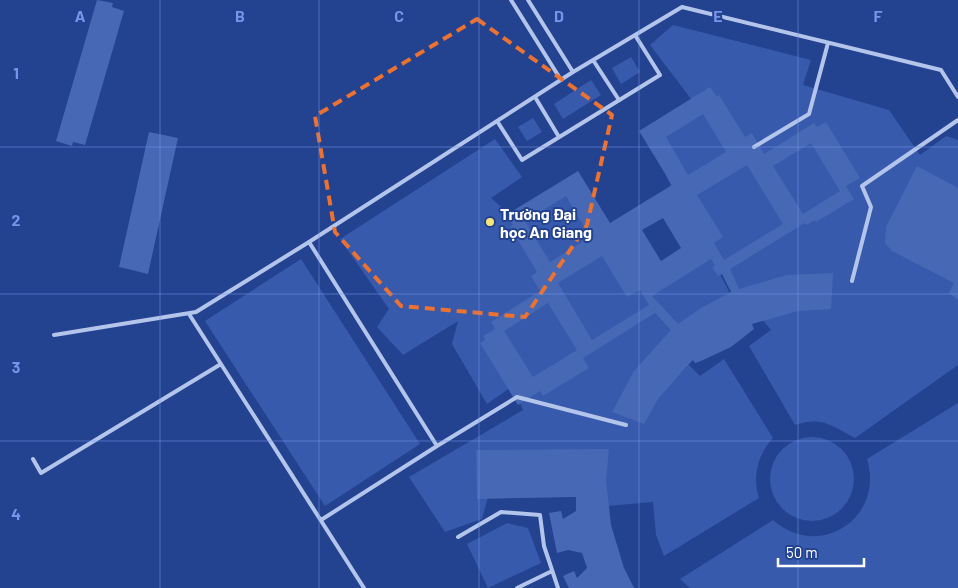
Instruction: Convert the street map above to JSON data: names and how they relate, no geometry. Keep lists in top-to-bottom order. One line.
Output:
{"places":["Trường Đại học An Giang"],"scale_bar":"50 m","grid":{"columns":["A","B","C","D","E","F"],"rows":["1","2","3","4"]}}
